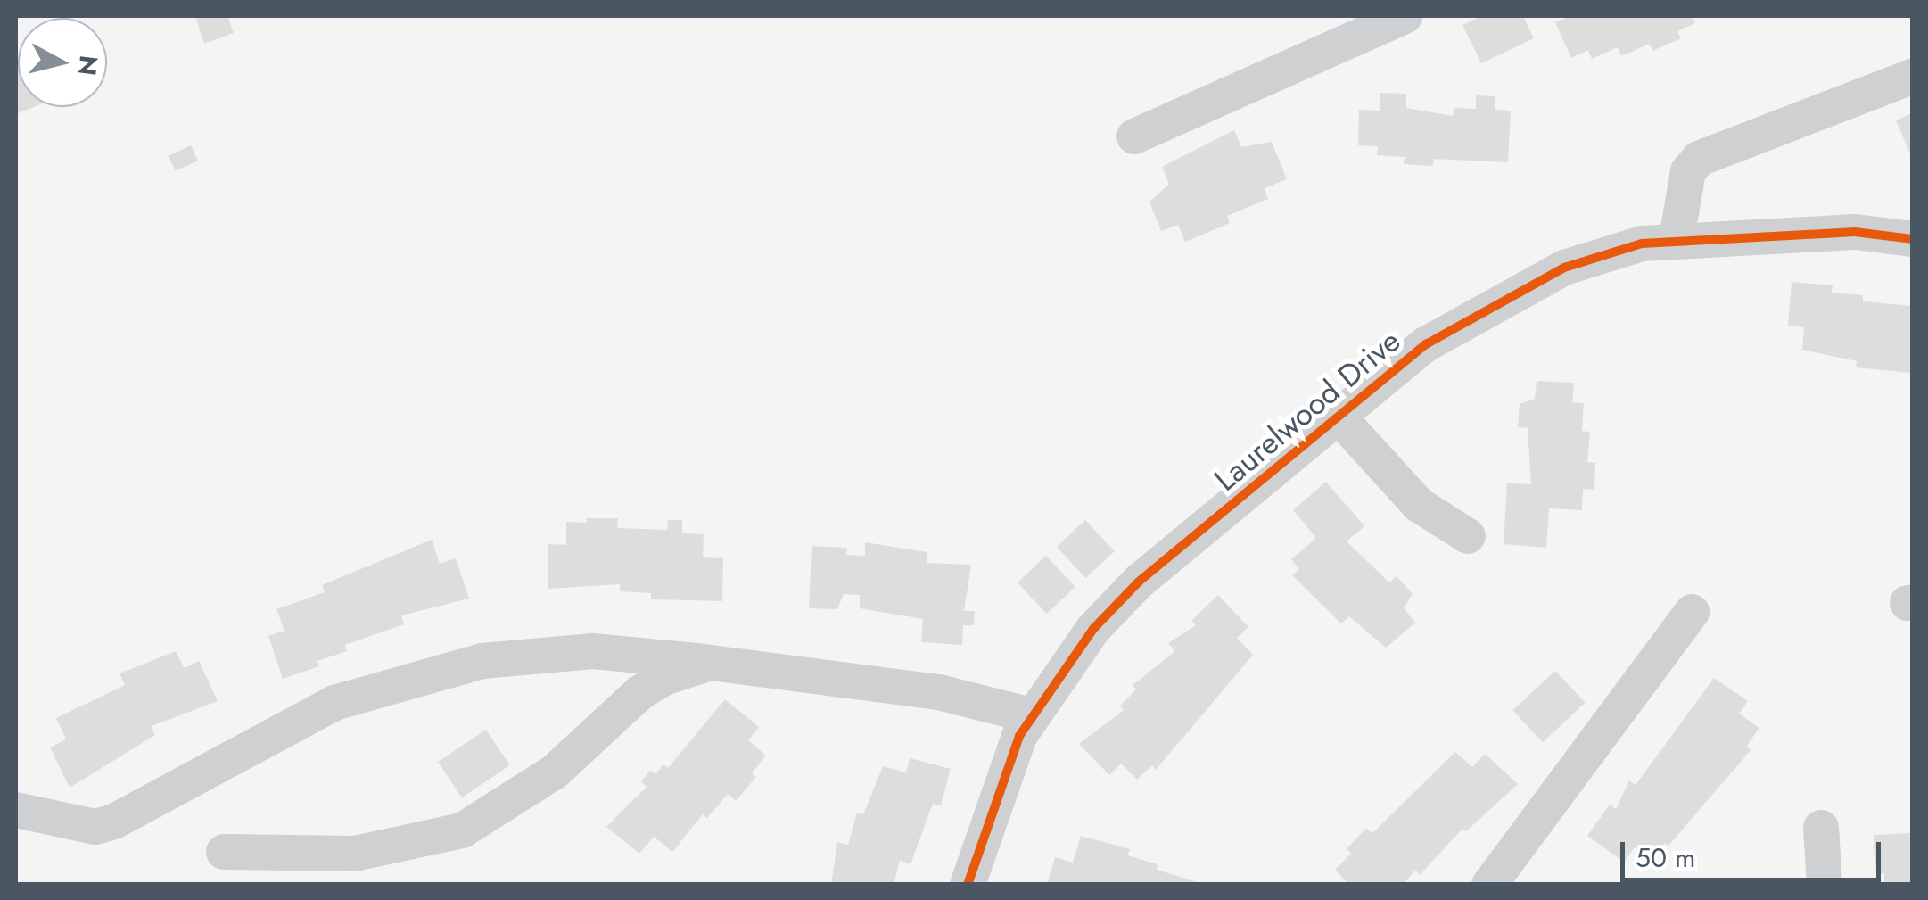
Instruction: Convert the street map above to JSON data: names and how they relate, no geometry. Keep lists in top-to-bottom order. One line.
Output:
{"streets":{"street":["Laurelwood Drive"]},"scale_bar":"50 m","north":"right"}
